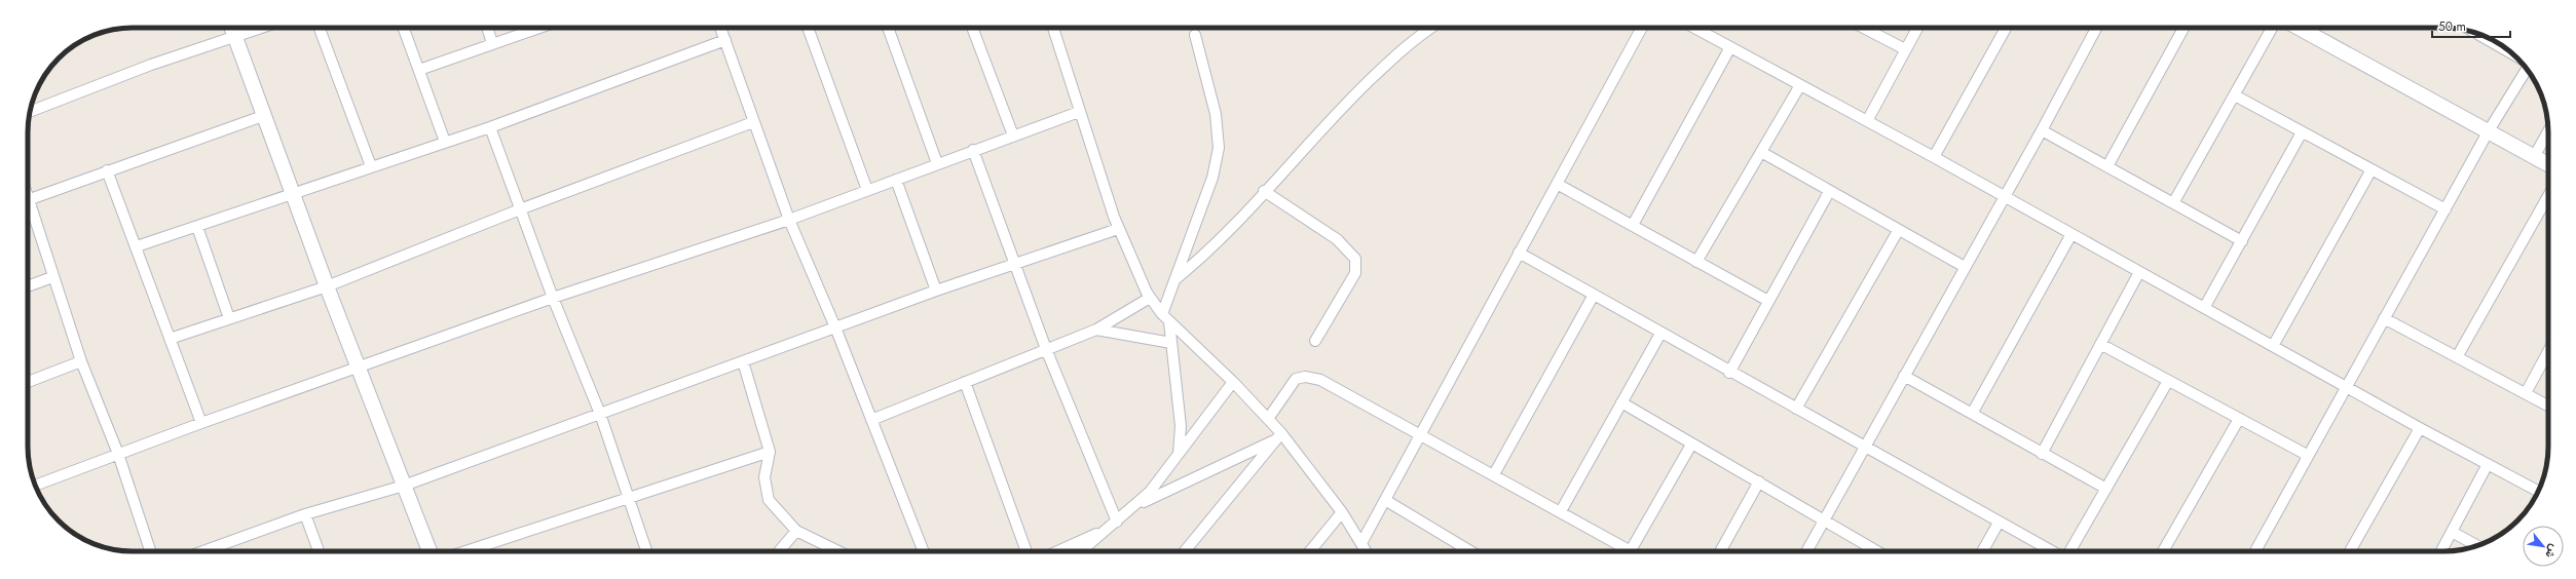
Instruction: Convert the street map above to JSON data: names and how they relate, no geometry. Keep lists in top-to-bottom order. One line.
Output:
{"scale_bar":"50 m","north":"bottom right"}
